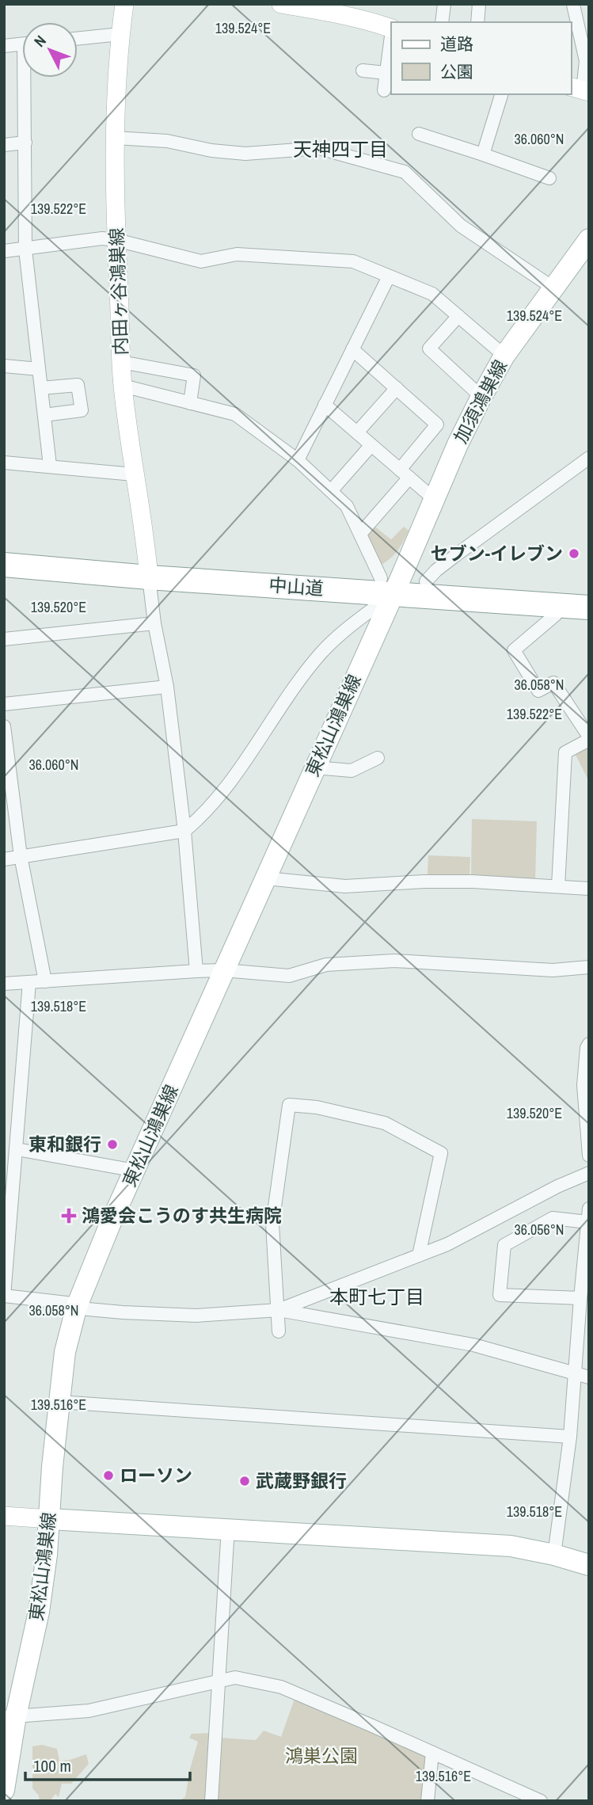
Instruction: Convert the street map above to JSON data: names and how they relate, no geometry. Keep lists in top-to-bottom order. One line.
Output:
{"streets":{"highway":["中山道"],"main road":["内田ヶ谷鴻巣線","加須鴻巣線","東松山鴻巣線"]},"crossings":[["内田ヶ谷鴻巣線","中山道"],["加須鴻巣線","中山道"],["加須鴻巣線","東松山鴻巣線"],["中山道","東松山鴻巣線"]],"districts":["天神四丁目","本町七丁目"],"parks":["鴻巣公園"],"places":{"other":["セブン-イレブン","東和銀行","ローソン","武蔵野銀行"],"health":["鴻愛会こうのす共生病院"]},"legend":["道路","公園"],"scale_bar":"100 m","north":"top left","coordinates":["139.524°E","36.060°N","139.522°E","139.520°E","36.058°N","139.518°E","36.056°N","139.516°E"]}
